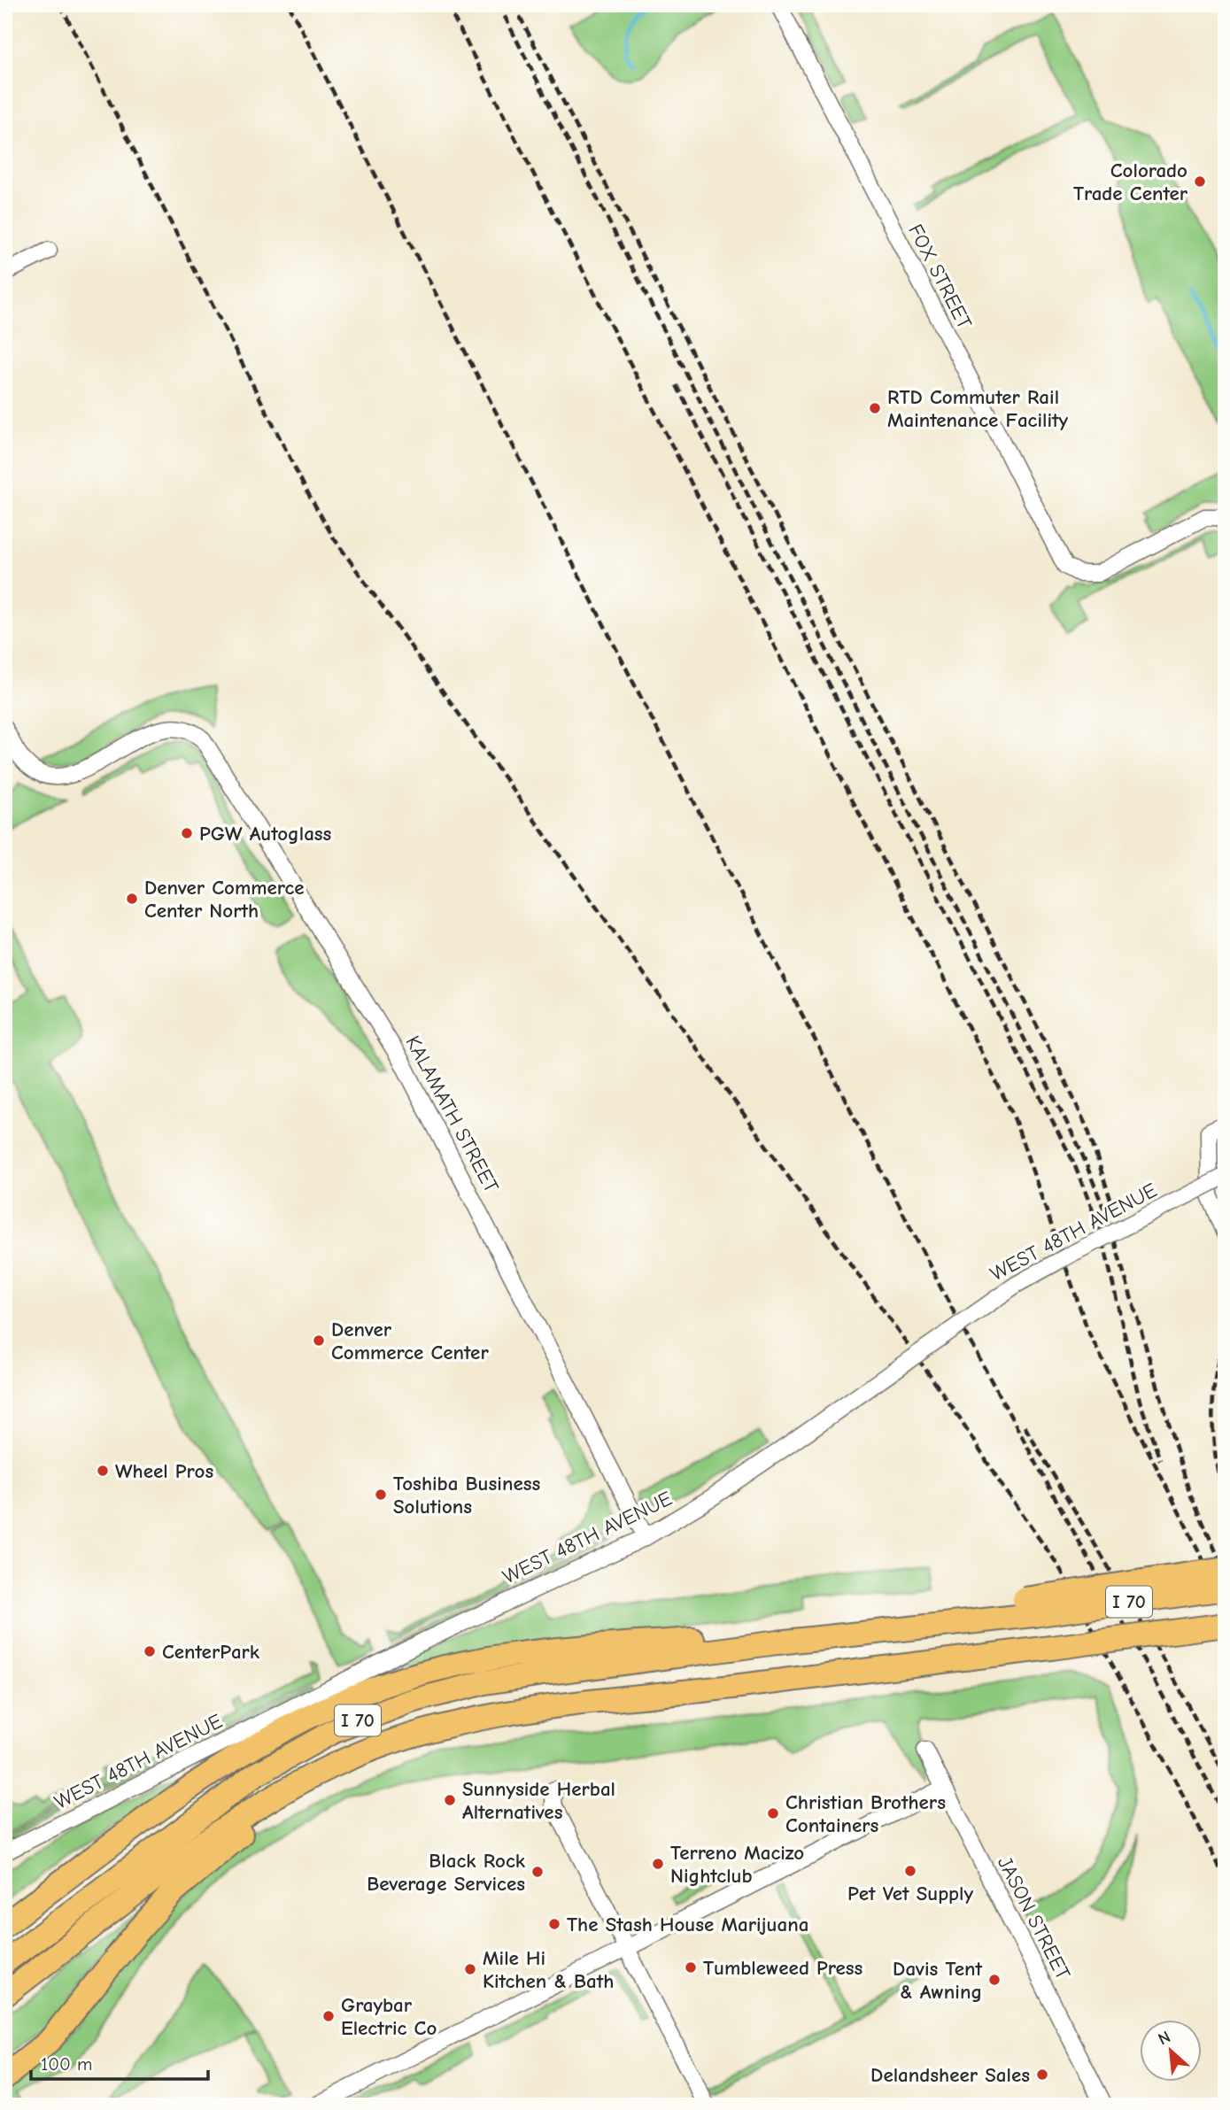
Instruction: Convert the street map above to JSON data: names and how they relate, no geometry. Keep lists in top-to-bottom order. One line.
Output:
{"streets":{"highway":["I 70"],"street":["FOX STREET","KALAMATH STREET","WEST 48TH AVENUE","JASON STREET"]},"crossings":[["KALAMATH STREET","WEST 48TH AVENUE"]],"places":["Colorado Trade Center","RTD Commuter Rail Maintenance Facility","PGW Autoglass","Denver Commerce Center North","Denver Commerce Center","Wheel Pros","Toshiba Business Solutions","CenterPark","Sunnyside Herbal Alternatives","Christian Brothers Containers","Terreno Macizo Nightclub","Pet Vet Supply","Black Rock Beverage Services","The Stash House Marijuana","Tumbleweed Press","Mile Hi Kitchen & Bath","Davis Tent & Awning","Graybar Electric Co","Delandsheer Sales"],"scale_bar":"100 m","north":"top left"}
